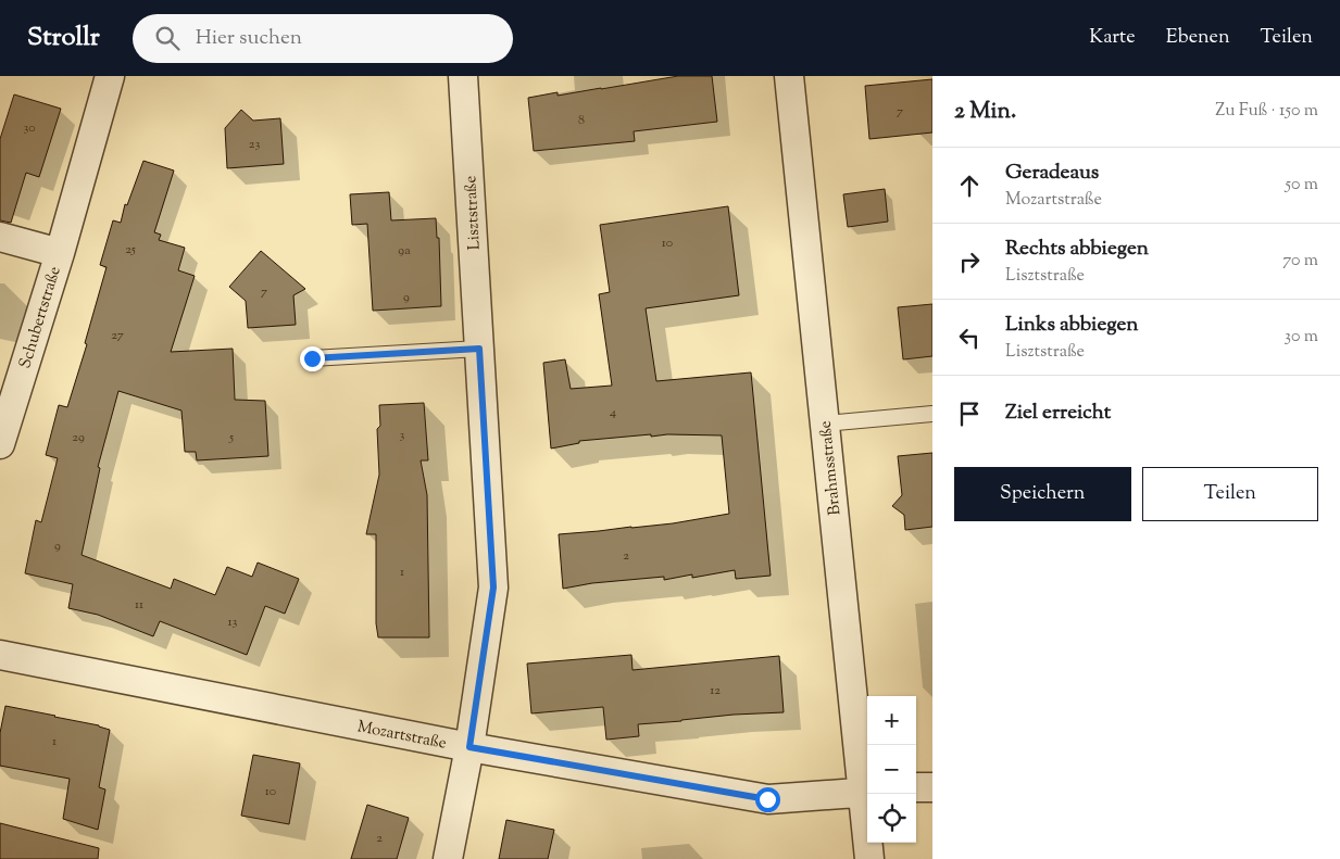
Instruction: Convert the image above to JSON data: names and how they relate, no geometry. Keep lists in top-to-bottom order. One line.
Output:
{"streets":{"street":["Lisztstraße","Schubertstraße","Brahmsstraße","Mozartstraße"]},"crossings":[["Lisztstraße","Mozartstraße"],["Brahmsstraße","Mozartstraße"]],"house_numbers":["7","8","30","23","10","25","9a","7","9","27","4","3","29","5","9","2","1","11","13","12","1","10","2"],"page":{"header":"Strollr","search":"Hier suchen","nav":["Karte","Ebenen","Teilen"],"heading":["2 Min.","Zu Fuß · 150 m"],"list":[["Geradeaus","Mozartstraße","50 m"],["Rechts abbiegen","Lisztstraße","70 m"],["Links abbiegen","Lisztstraße","30 m"],"Ziel erreicht"],"buttons":["Speichern","Teilen"],"map_buttons":["+","−"]}}
